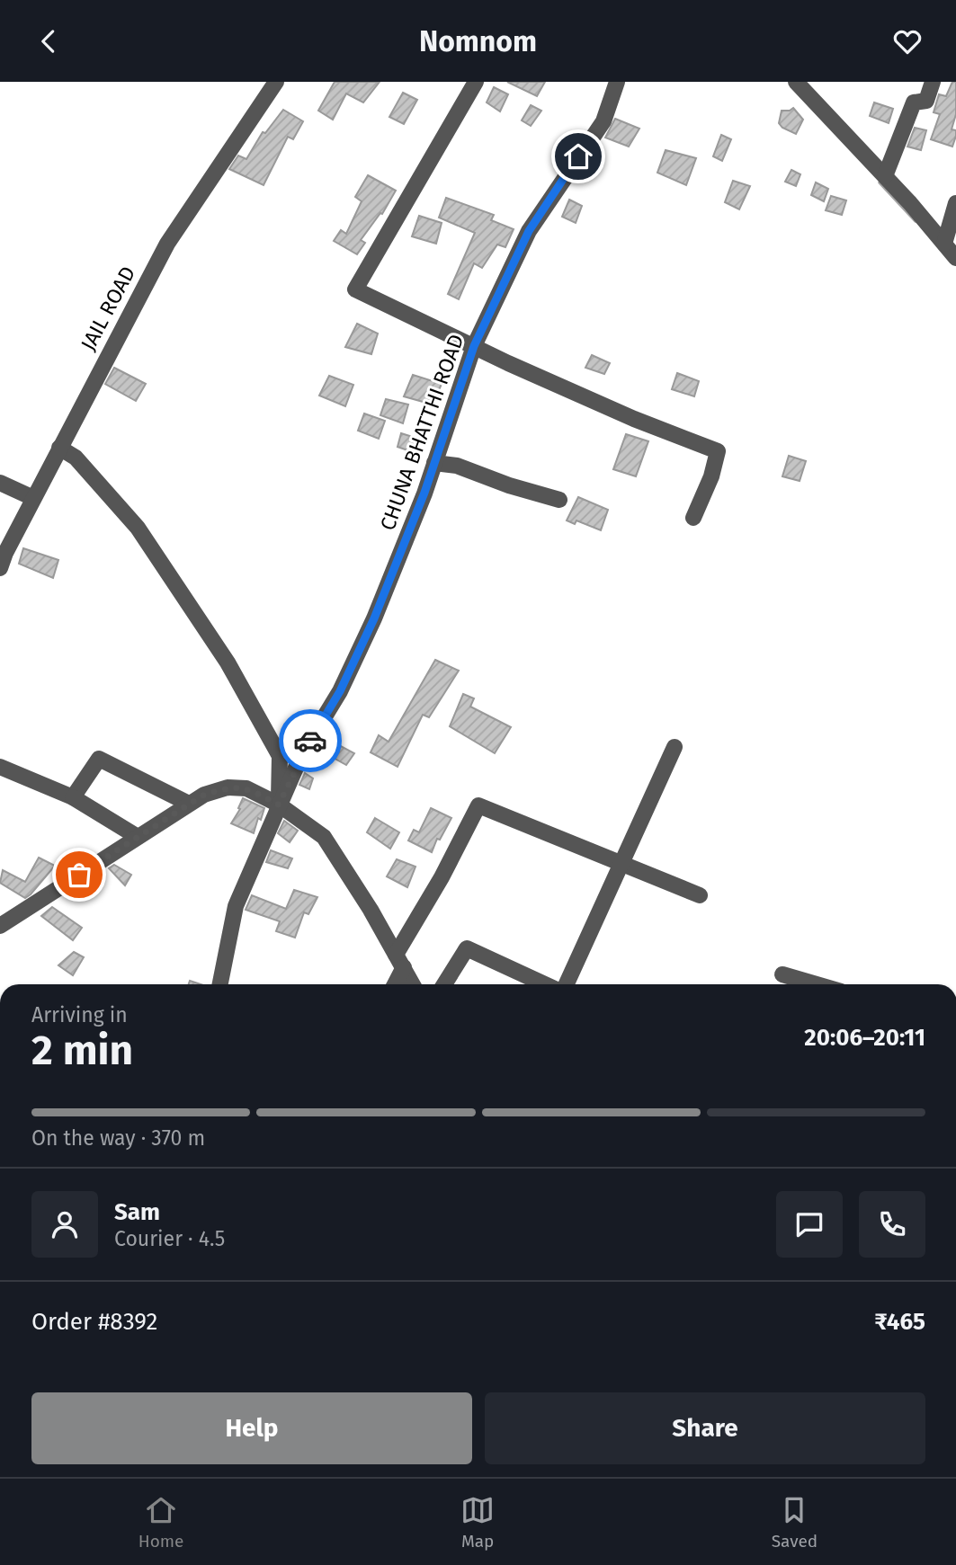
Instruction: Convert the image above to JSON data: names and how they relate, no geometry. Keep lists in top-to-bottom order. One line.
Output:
{"streets":{"street":["JAIL ROAD","CHUNA BHATTHI ROAD"]},"page":{"header":"Nomnom","heading":["2 min","Arriving in","20:06–20:11"],"panel":["Sam","Courier · 4.5","Order #8392","₹465"],"bar":"On the way · 370 m","buttons":["Help","Share"],"tabs":["Home","Map","Saved"]}}
